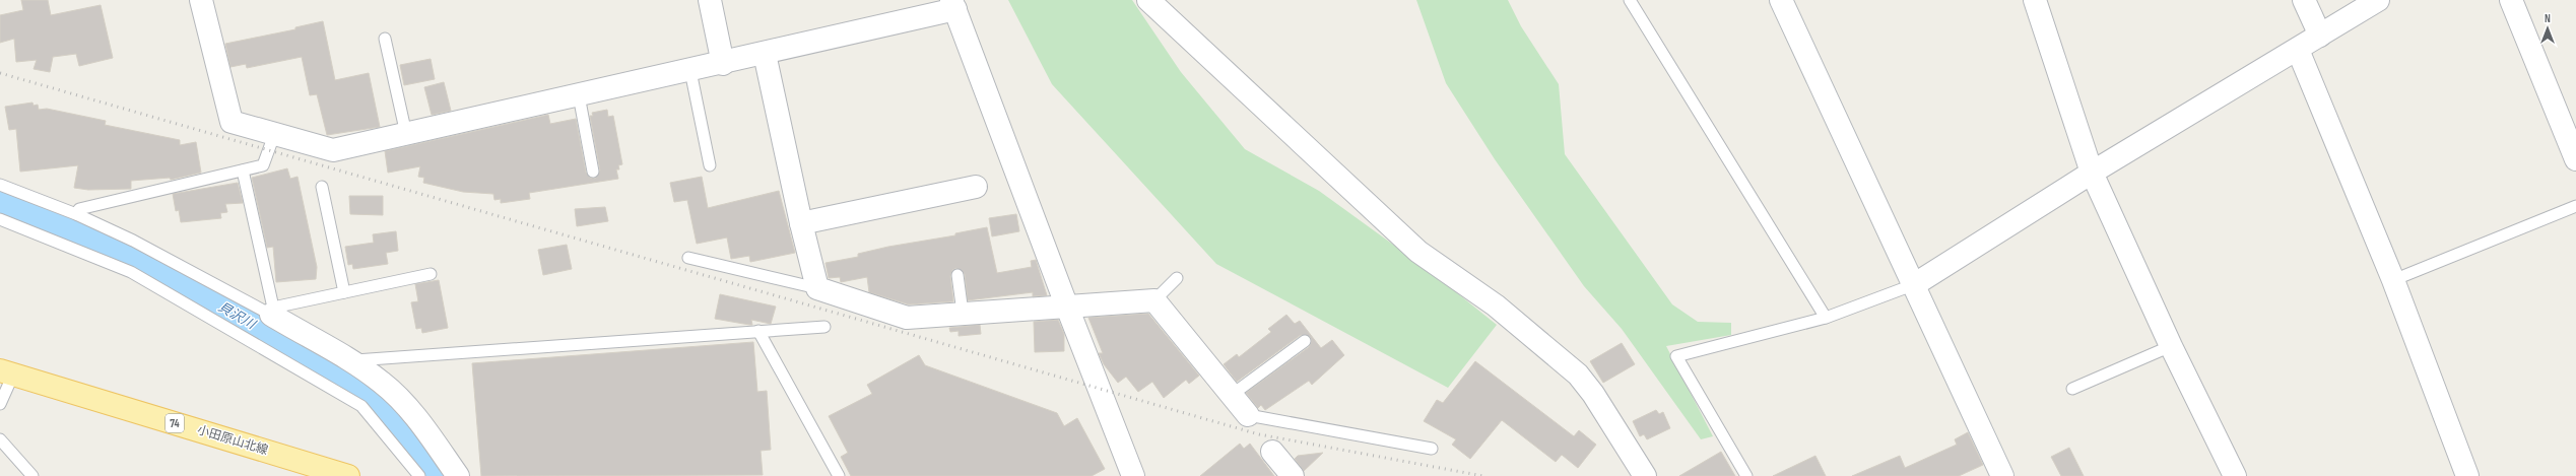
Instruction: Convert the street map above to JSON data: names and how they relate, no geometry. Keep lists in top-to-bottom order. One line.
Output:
{"streets":{"main road":["74","小田原山北線"]},"water":["貝沢川"],"north":"top"}
